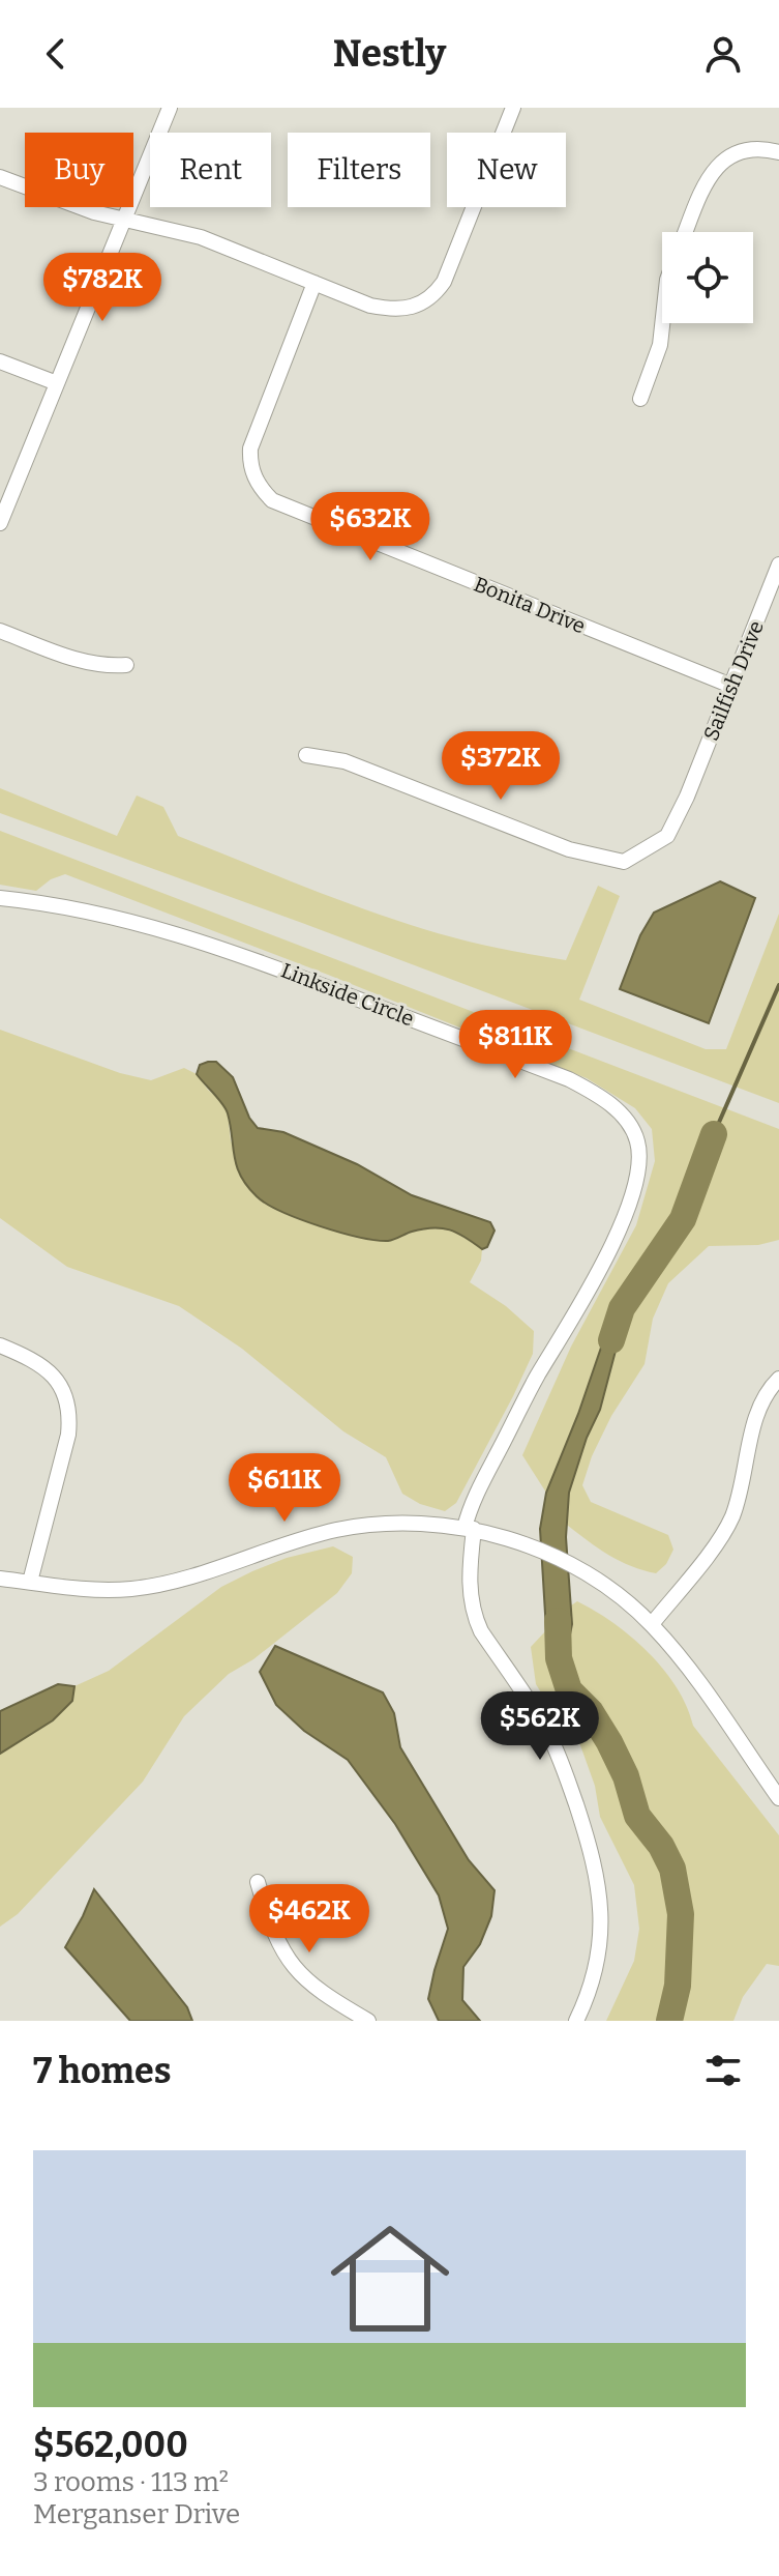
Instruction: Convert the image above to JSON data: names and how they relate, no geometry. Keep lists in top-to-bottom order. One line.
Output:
{"streets":{"street":["Bonita Drive","Sailfish Drive","Linkside Circle"]},"crossings":[["Bonita Drive","Sailfish Drive"]],"page":{"header":"Nestly","chip":["Buy","Rent","Filters","New"],"price":["$782K","$632K","$372K","$811K","$611K","$562K","$462K"],"heading":"7 homes","list":[{"name":"$562,000","note":"3 rooms · 113 m² · Merganser Drive"}]}}
